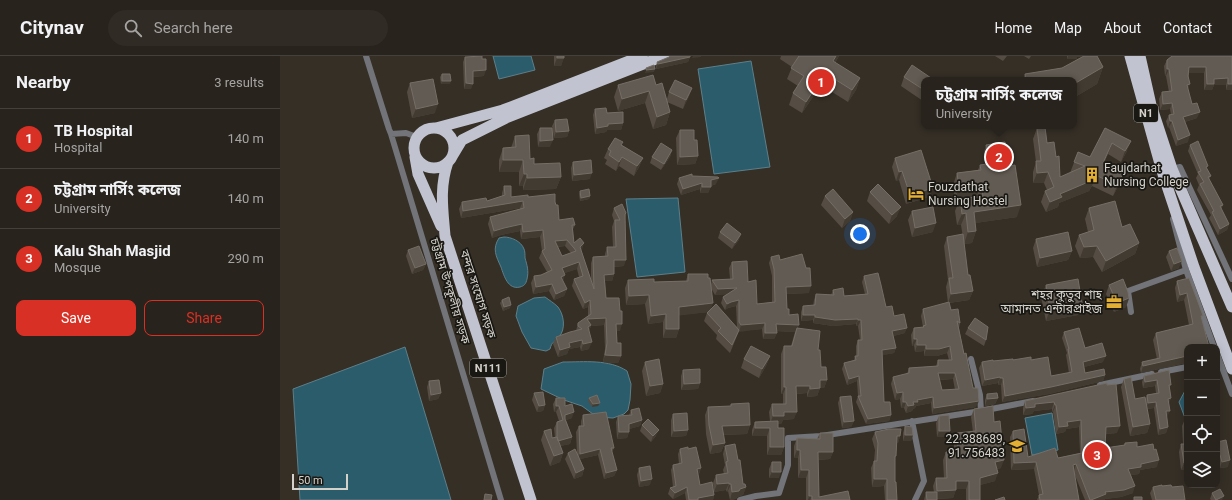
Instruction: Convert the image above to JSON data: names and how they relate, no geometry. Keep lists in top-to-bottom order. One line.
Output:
{"streets":{"highway":["N1","বন্দর সংযোগ সড়ক","N111"],"street":["চট্টগ্রাম উপকূলীয় সড়ক"]},"crossings":[["বন্দর সংযোগ সড়ক","N111"]],"places":{"building":["Faujdarhat Nursing College"],"hotel":["Fouzdathat Nursing Hostel"],"office":["শহর কুতুব শাহ আমানত এন্টারপ্রাইজ"],"school or university":["22.388689, 91.756483"]},"scale_bar":"50 m","page":{"header":"Citynav","search":"Search here","nav":["Home","Map","About","Contact"],"heading":["Nearby","3 results"],"pins":["1","2","3"],"popup":["চট্টগ্রাম নার্সিং কলেজ","University"],"list":[{"mark":"1","name":"TB Hospital","note":"Hospital","value":"140 m"},{"mark":"2","name":"চট্টগ্রাম নার্সিং কলেজ","note":"University","value":"140 m"},{"mark":"3","name":"Kalu Shah Masjid","note":"Mosque","value":"290 m"}],"buttons":["Save","Share"],"map_buttons":["+","−"],"scale":"50 m"}}
